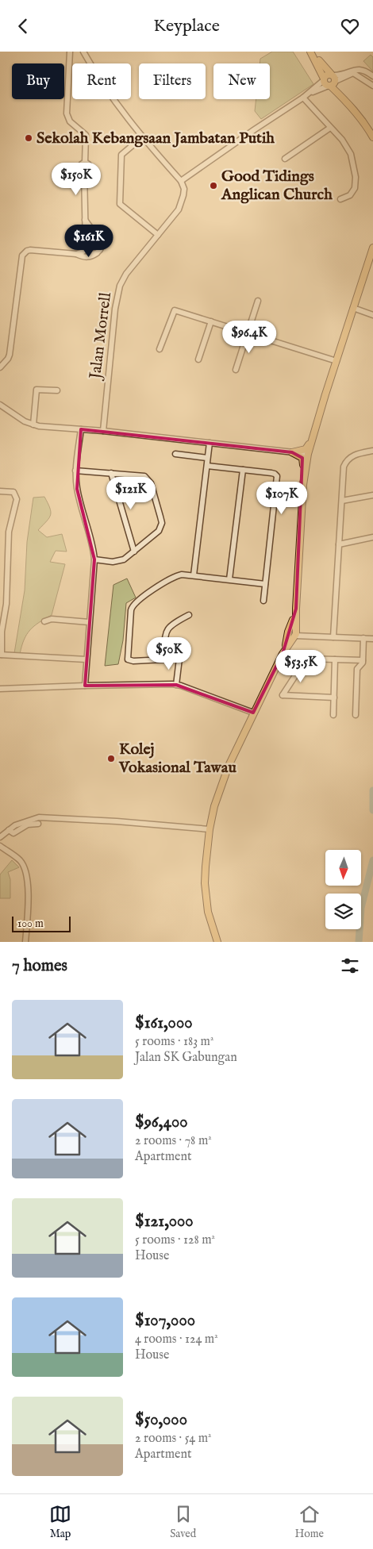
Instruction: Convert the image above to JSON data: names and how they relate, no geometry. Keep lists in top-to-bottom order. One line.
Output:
{"streets":{"street":["Jalan Morrell"]},"places":["Sekolah Kebangsaan Jambatan Putih","Good Tidings Anglican Church","Kolej Vokasional Tawau"],"scale_bar":"100 m","north":"bottom","page":{"header":"Keyplace","chip":["Buy","Rent","Filters","New"],"price":["$150K","$161K","$96.4K","$121K","$107K","$50K","$53.5K"],"scale":"100 m","heading":"7 homes","list":[{"name":"$161,000","note":"5 rooms · 183 m² · Jalan SK Gabungan"},{"name":"$96,400","note":"2 rooms · 78 m² · Apartment"},{"name":"$121,000","note":"5 rooms · 128 m² · House"},{"name":"$107,000","note":"4 rooms · 124 m² · House"},{"name":"$50,000","note":"2 rooms · 54 m² · Apartment"}],"tabs":["Map","Saved","Home"]}}
